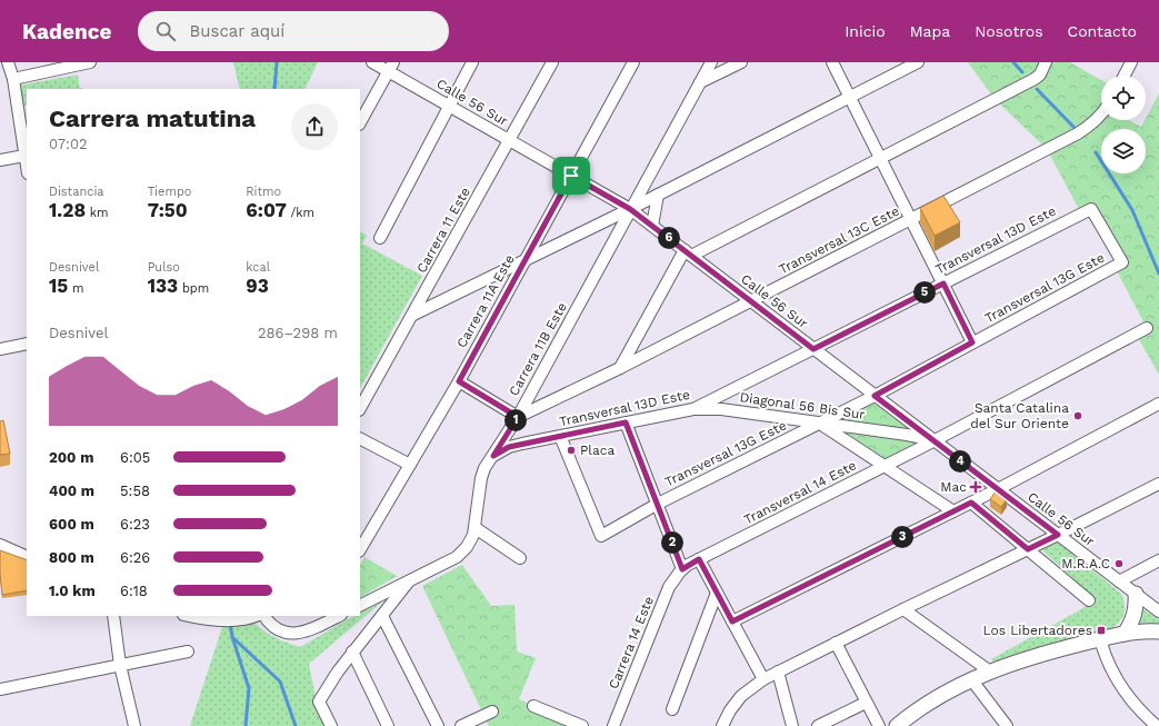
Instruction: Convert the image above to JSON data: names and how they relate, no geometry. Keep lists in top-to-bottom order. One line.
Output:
{"streets":{"street":["Calle 56 Sur","Carrera 11 Este","Transversal 13C Este","Transversal 13D Este","Transversal 13G Este","Carrera 11A Este","Carrera 11B Este","Diagonal 56 Bis Sur","Transversal 14 Este","Carrera 14 Este"]},"crossings":[["Calle 56 Sur","Carrera 11 Este"],["Calle 56 Sur","Transversal 13C Este"],["Calle 56 Sur","Transversal 13D Este"],["Calle 56 Sur","Transversal 13G Este"],["Calle 56 Sur","Carrera 11A Este"],["Calle 56 Sur","Carrera 11B Este"],["Calle 56 Sur","Diagonal 56 Bis Sur"],["Calle 56 Sur","Transversal 14 Este"],["Transversal 13C Este","Carrera 11B Este"],["Transversal 13D Este","Transversal 13G Este"],["Transversal 13D Este","Carrera 11B Este"],["Transversal 13D Este","Diagonal 56 Bis Sur"],["Transversal 13G Este","Diagonal 56 Bis Sur"],["Diagonal 56 Bis Sur","Transversal 14 Este"],["Transversal 14 Este","Carrera 14 Este"]],"places":{"other":["Santa Catalina del Sur Oriente","Placa","M.R.A.C"],"health":["Mac"],"transit":["Los Libertadores"]},"page":{"header":"Kadence","search":"Buscar aquí","nav":["Inicio","Mapa","Nosotros","Contacto"],"heading":["Carrera matutina","07:02"],"stats":[["Distancia","1.28 km"],["Tiempo","7:50"],["Ritmo","6:07 /km"],["Desnivel","15 m"],["Pulso","133 bpm"],["kcal","93"]],"pins":["6","5","1","4","3","2"],"chart":["Desnivel","286–298 m"],"list":[{"name":"200 m","note":"6:05"},{"name":"400 m","note":"5:58"},{"name":"600 m","note":"6:23"},{"name":"800 m","note":"6:26"},{"name":"1.0 km","note":"6:18"}]}}
